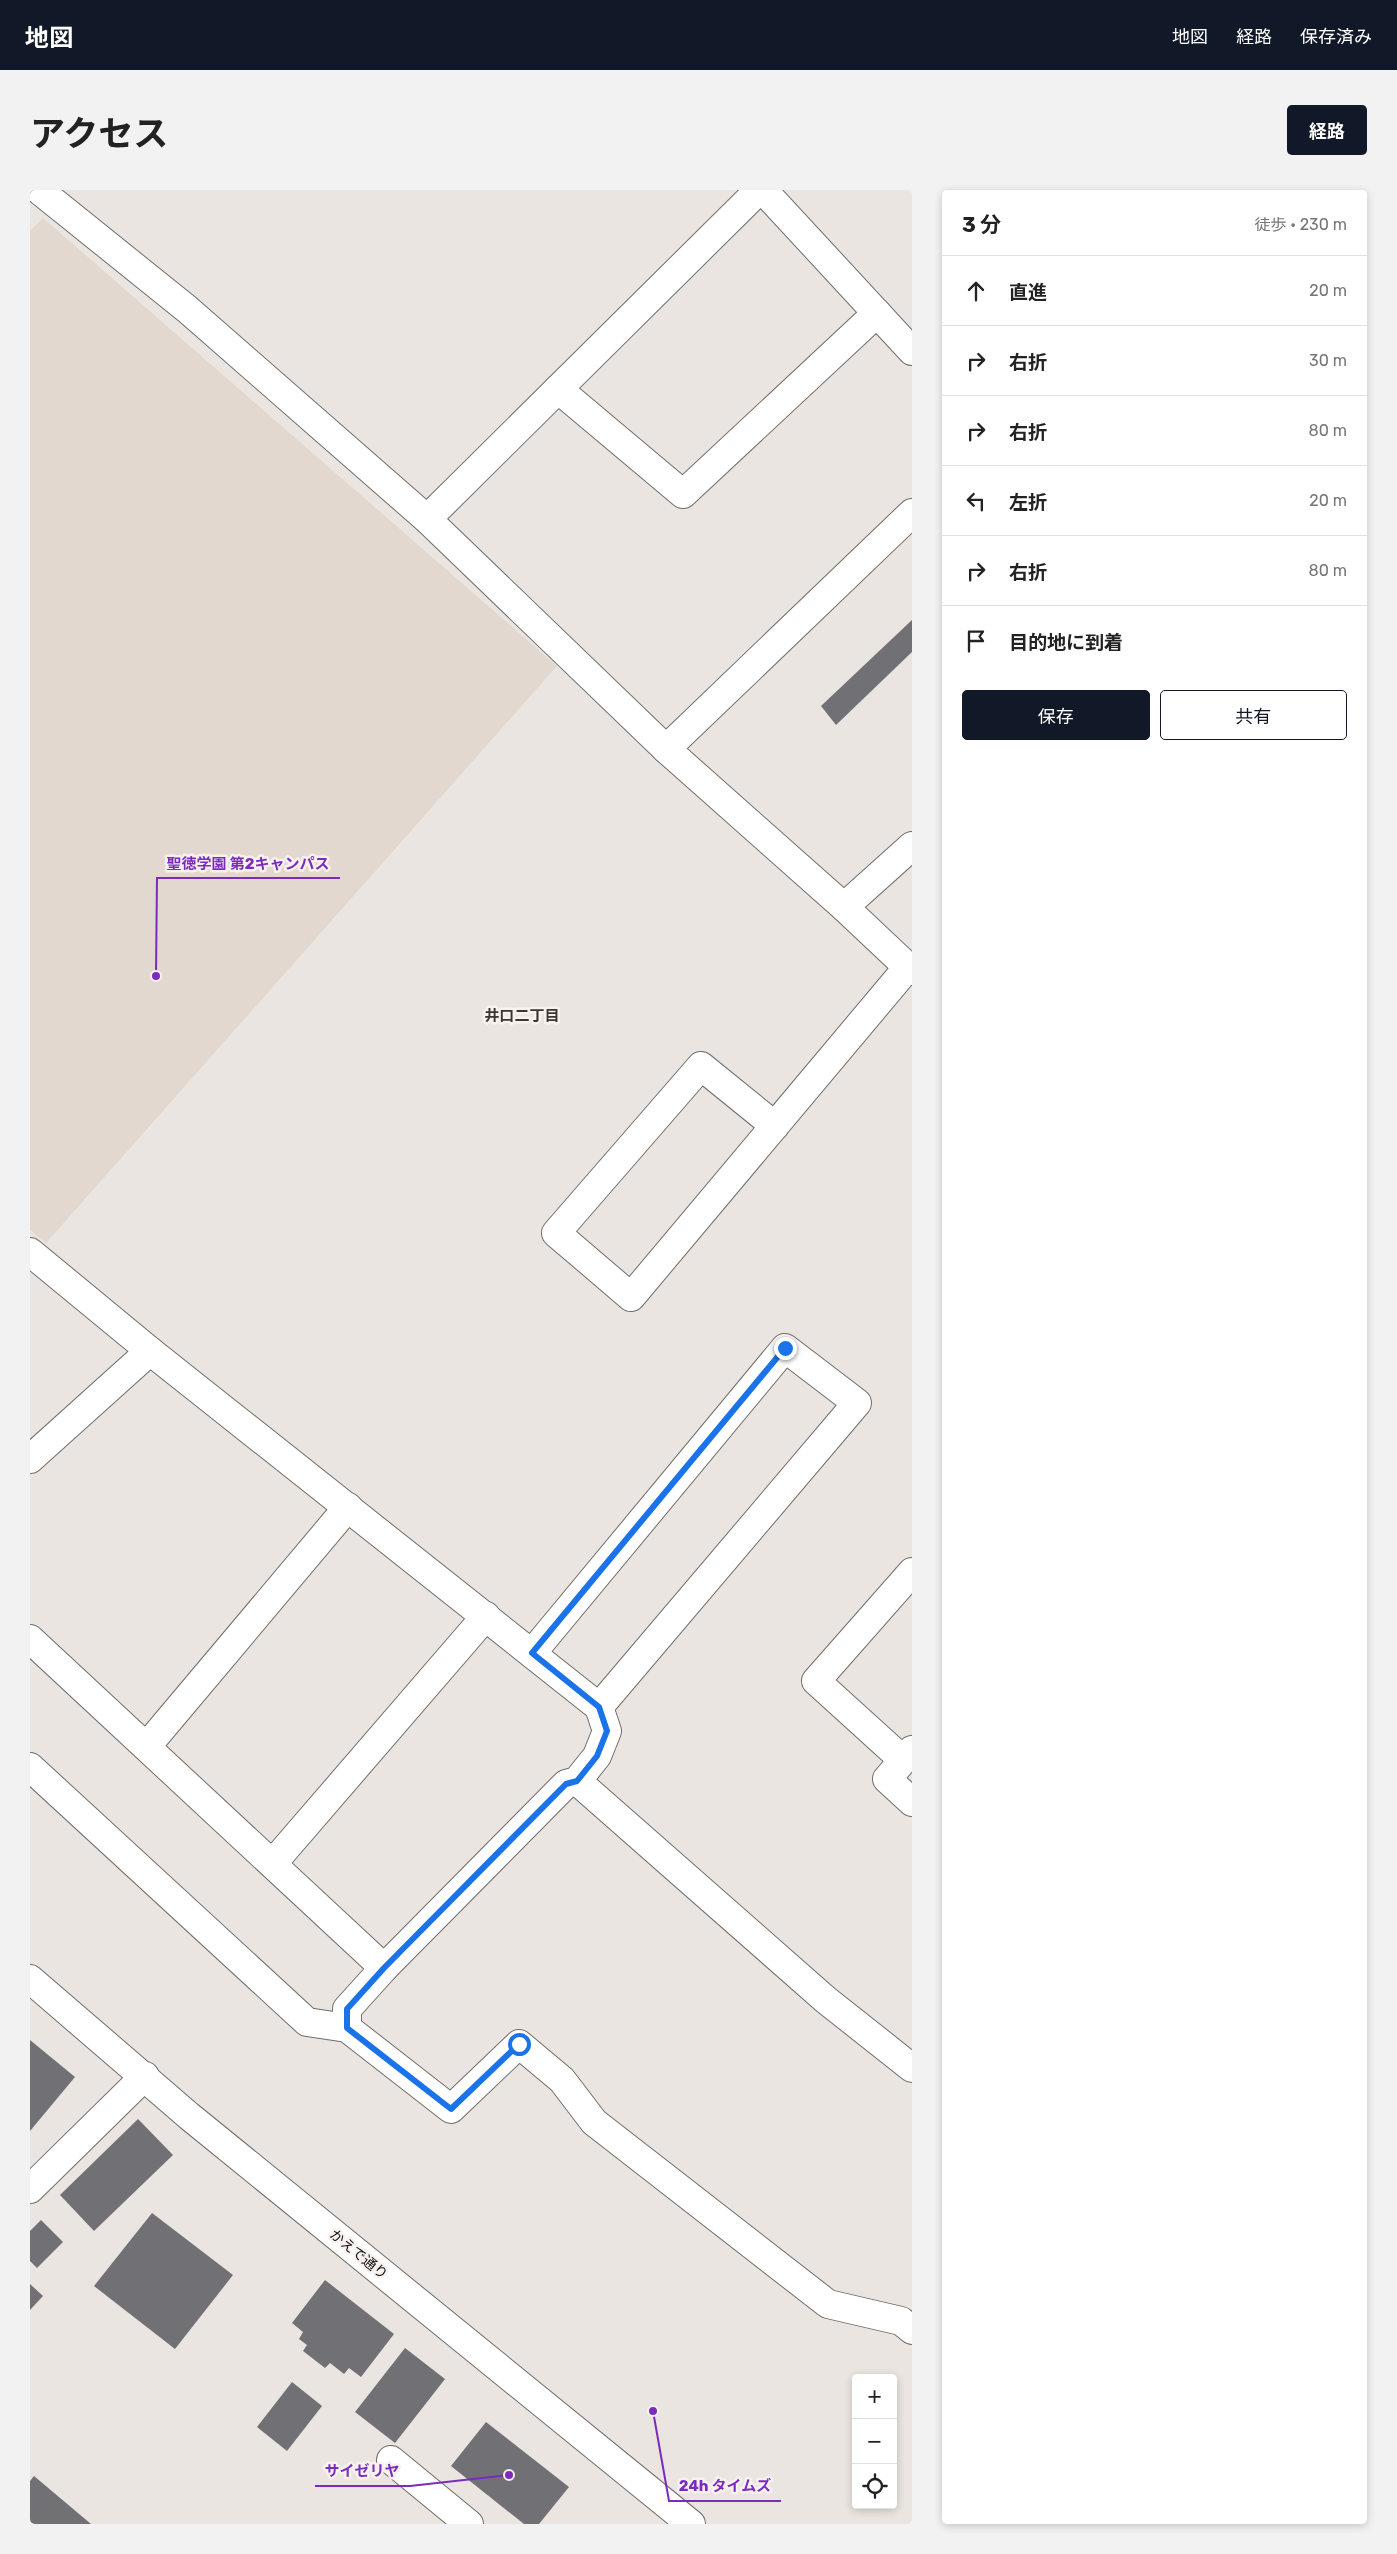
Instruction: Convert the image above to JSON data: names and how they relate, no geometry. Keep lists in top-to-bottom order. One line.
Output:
{"streets":{"street":["かえで通り"]},"districts":["井口二丁目"],"places":["聖徳学園 第2キャンパス","24h タイムズ","サイゼリヤ"],"page":{"header":"地図","nav":["地図","経路","保存済み"],"title":"アクセス","buttons":["経路",["保存","共有"]],"heading":["3 分","徒歩 · 230 m"],"list":[["直進","20 m"],["右折","30 m"],["右折","80 m"],["左折","20 m"],["右折","80 m"],"目的地に到着"],"map_buttons":["+","−"]}}
